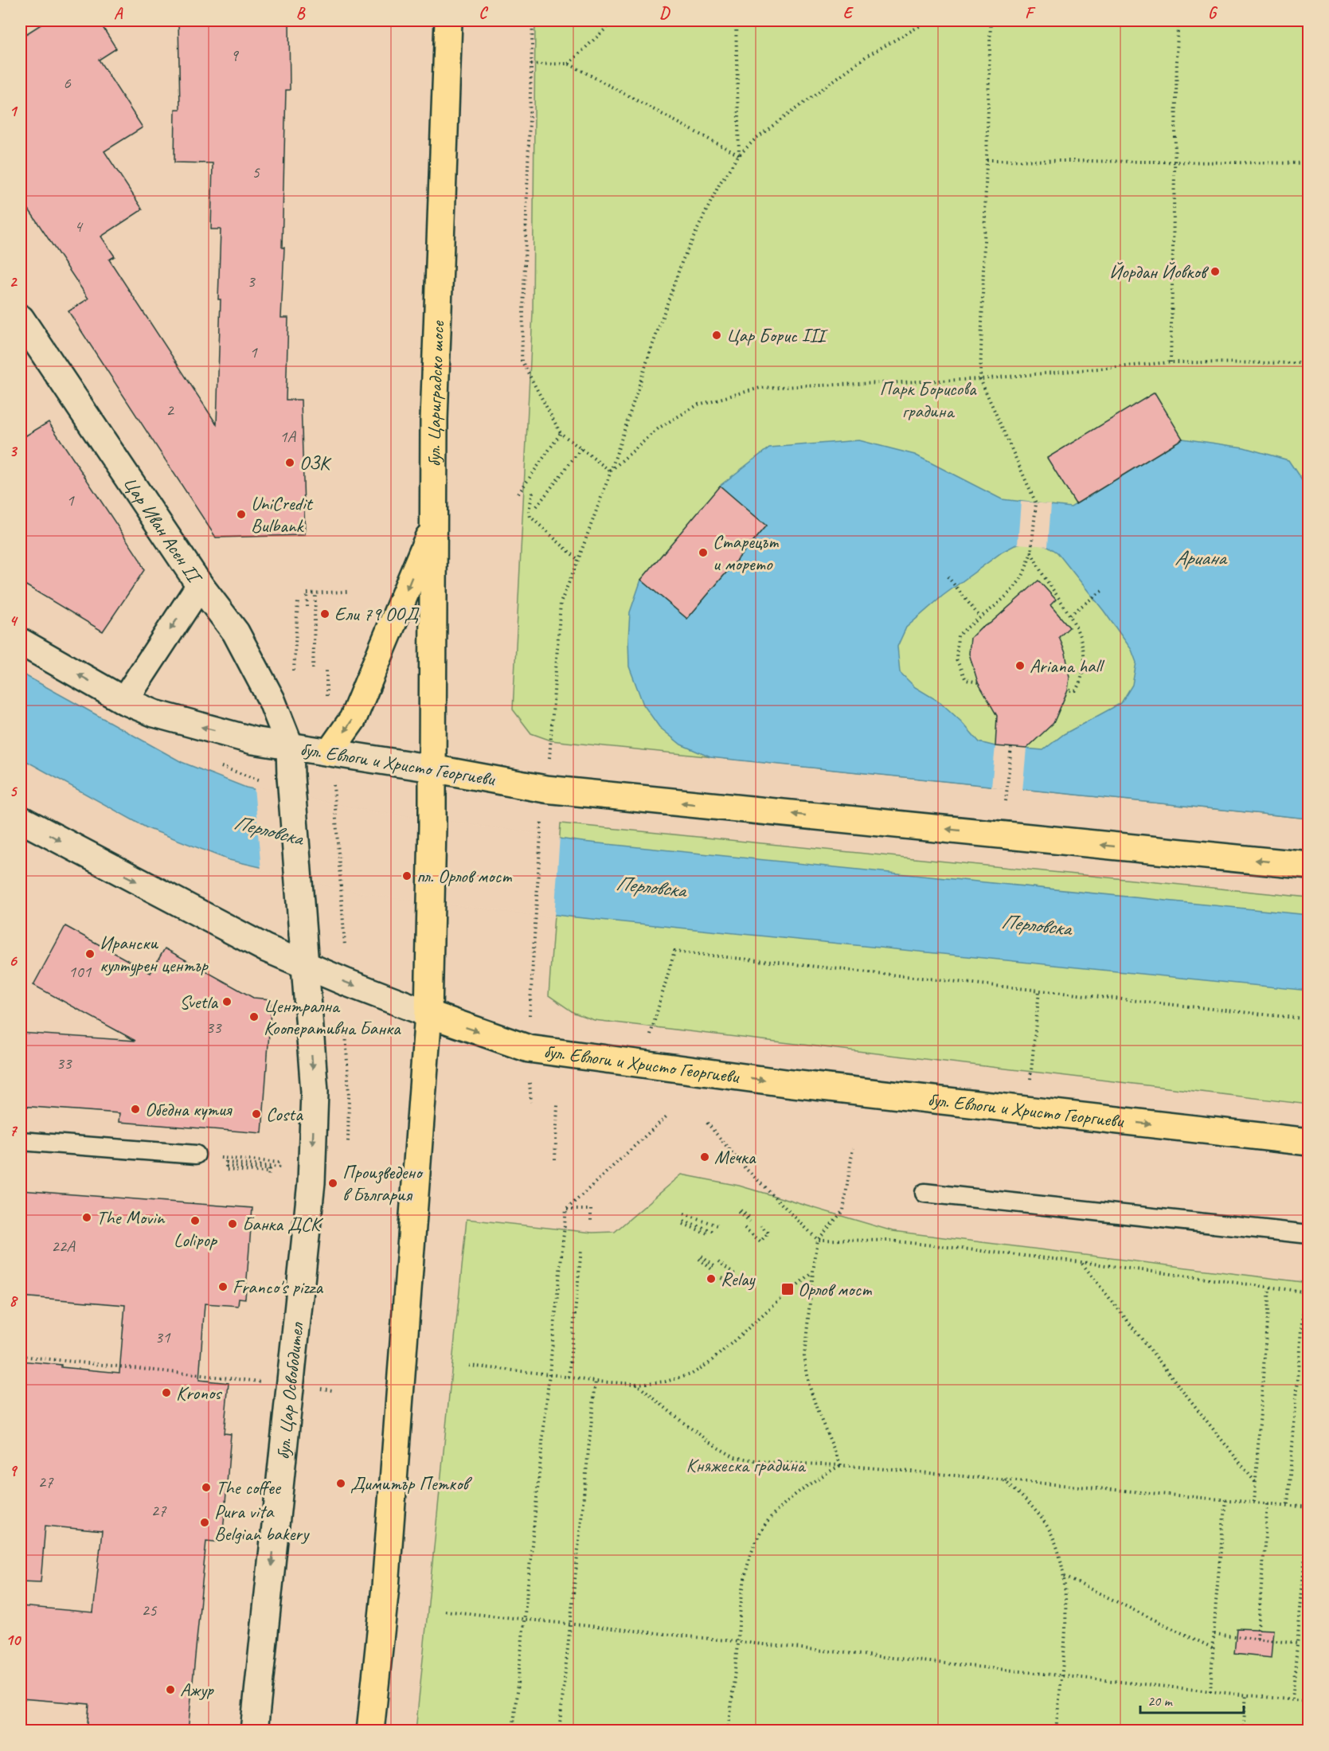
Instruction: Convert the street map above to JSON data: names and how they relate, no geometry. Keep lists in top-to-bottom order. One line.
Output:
{"streets":{"main road":["бул. Цариградско шосе","бул. Евлоги и Христо Георгиеви"],"street":["Цар Иван Асен II","бул. Цар Освободител"]},"crossings":[["бул. Цариградско шосе","бул. Евлоги и Христо Георгиеви"],["Цар Иван Асен II","бул. Евлоги и Христо Георгиеви"],["Цар Иван Асен II","бул. Цар Освободител"],["бул. Евлоги и Христо Георгиеви","бул. Цар Освободител"]],"one_way":["бул. Цар Освободител"],"water":["Ариана","Перловска"],"parks":["Парк Борисова градина","Княжеска градина"],"places":{"other":["Йордан Йовков","Цар Борис III","ОЗК","UniCredit Bulbank","Старецът и морето","Ели 79 ООД","Ariana hall","пл. Орлов мост","Ирански културен център","Svetla","Централна Кооперативна Банка","Обедна кутия","Costa","Мечка","Произведено в България","The Movin","Lolipop","Банка ДСК","Relay","Franco's pizza","Kronos","Димитър Петков","The coffee","Pura vita Belgian bakery","Ажур"],"transit":["Орлов мост"]},"house_numbers":["9","6","5","4","3","1","2","1А","1","101","33","33","22А","31","27","27","25"],"scale_bar":"20 m","grid":{"columns":["A","B","C","D","E","F","G"],"rows":["1","2","3","4","5","6","7","8","9","10"]}}
